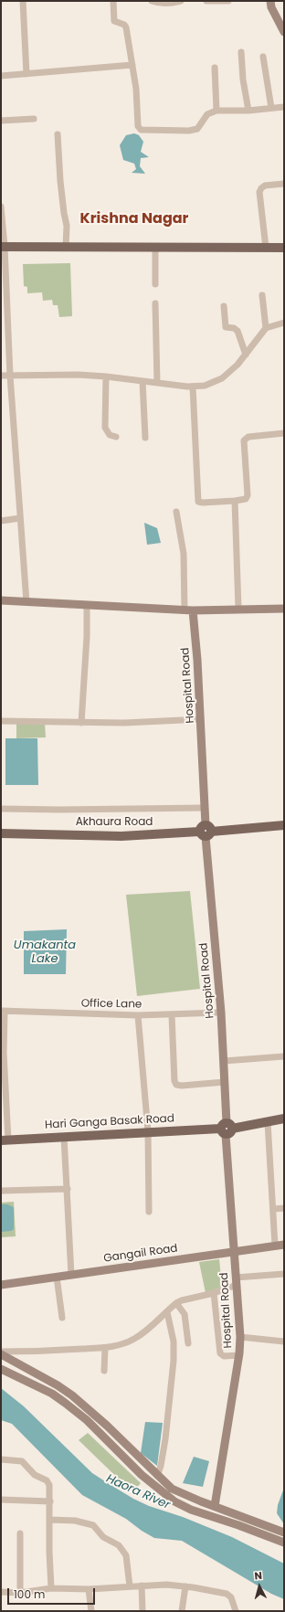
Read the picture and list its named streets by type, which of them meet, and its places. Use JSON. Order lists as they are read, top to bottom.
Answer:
{
  "streets": {
    "main road": ["Akhaura Road", "Hari Ganga Basak Road"],
    "street": ["Hospital Road", "Office Lane", "Gangail Road"]
  },
  "crossings": [
    ["Hospital Road", "Akhaura Road"],
    ["Hospital Road", "Office Lane"],
    ["Hospital Road", "Hari Ganga Basak Road"],
    ["Hospital Road", "Gangail Road"]
  ],
  "districts": ["Krishna Nagar"],
  "water": ["Umakanta Lake", "Haora River"],
  "scale_bar": "100 m",
  "north": "top"
}
